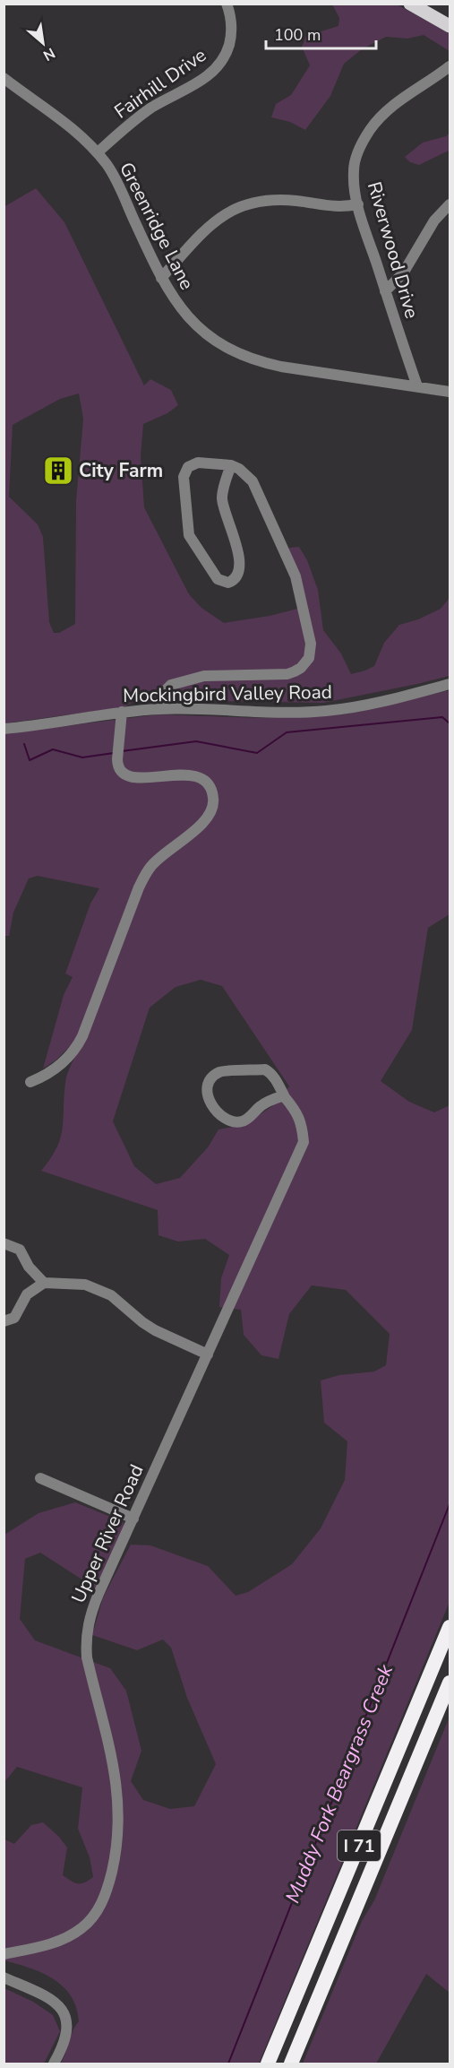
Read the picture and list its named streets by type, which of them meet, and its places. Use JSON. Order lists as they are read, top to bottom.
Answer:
{
  "streets": {
    "highway": ["I 71"],
    "street": [
      "Fairhill Drive",
      "Greenridge Lane",
      "Riverwood Drive",
      "Mockingbird Valley Road",
      "Upper River Road"
    ]
  },
  "crossings": [
    ["Fairhill Drive", "Greenridge Lane"],
    ["Greenridge Lane", "Riverwood Drive"]
  ],
  "water": ["Muddy Fork Beargrass Creek"],
  "places": {
    "building": ["City Farm"]
  },
  "scale_bar": "100 m",
  "north": "bottom right"
}
